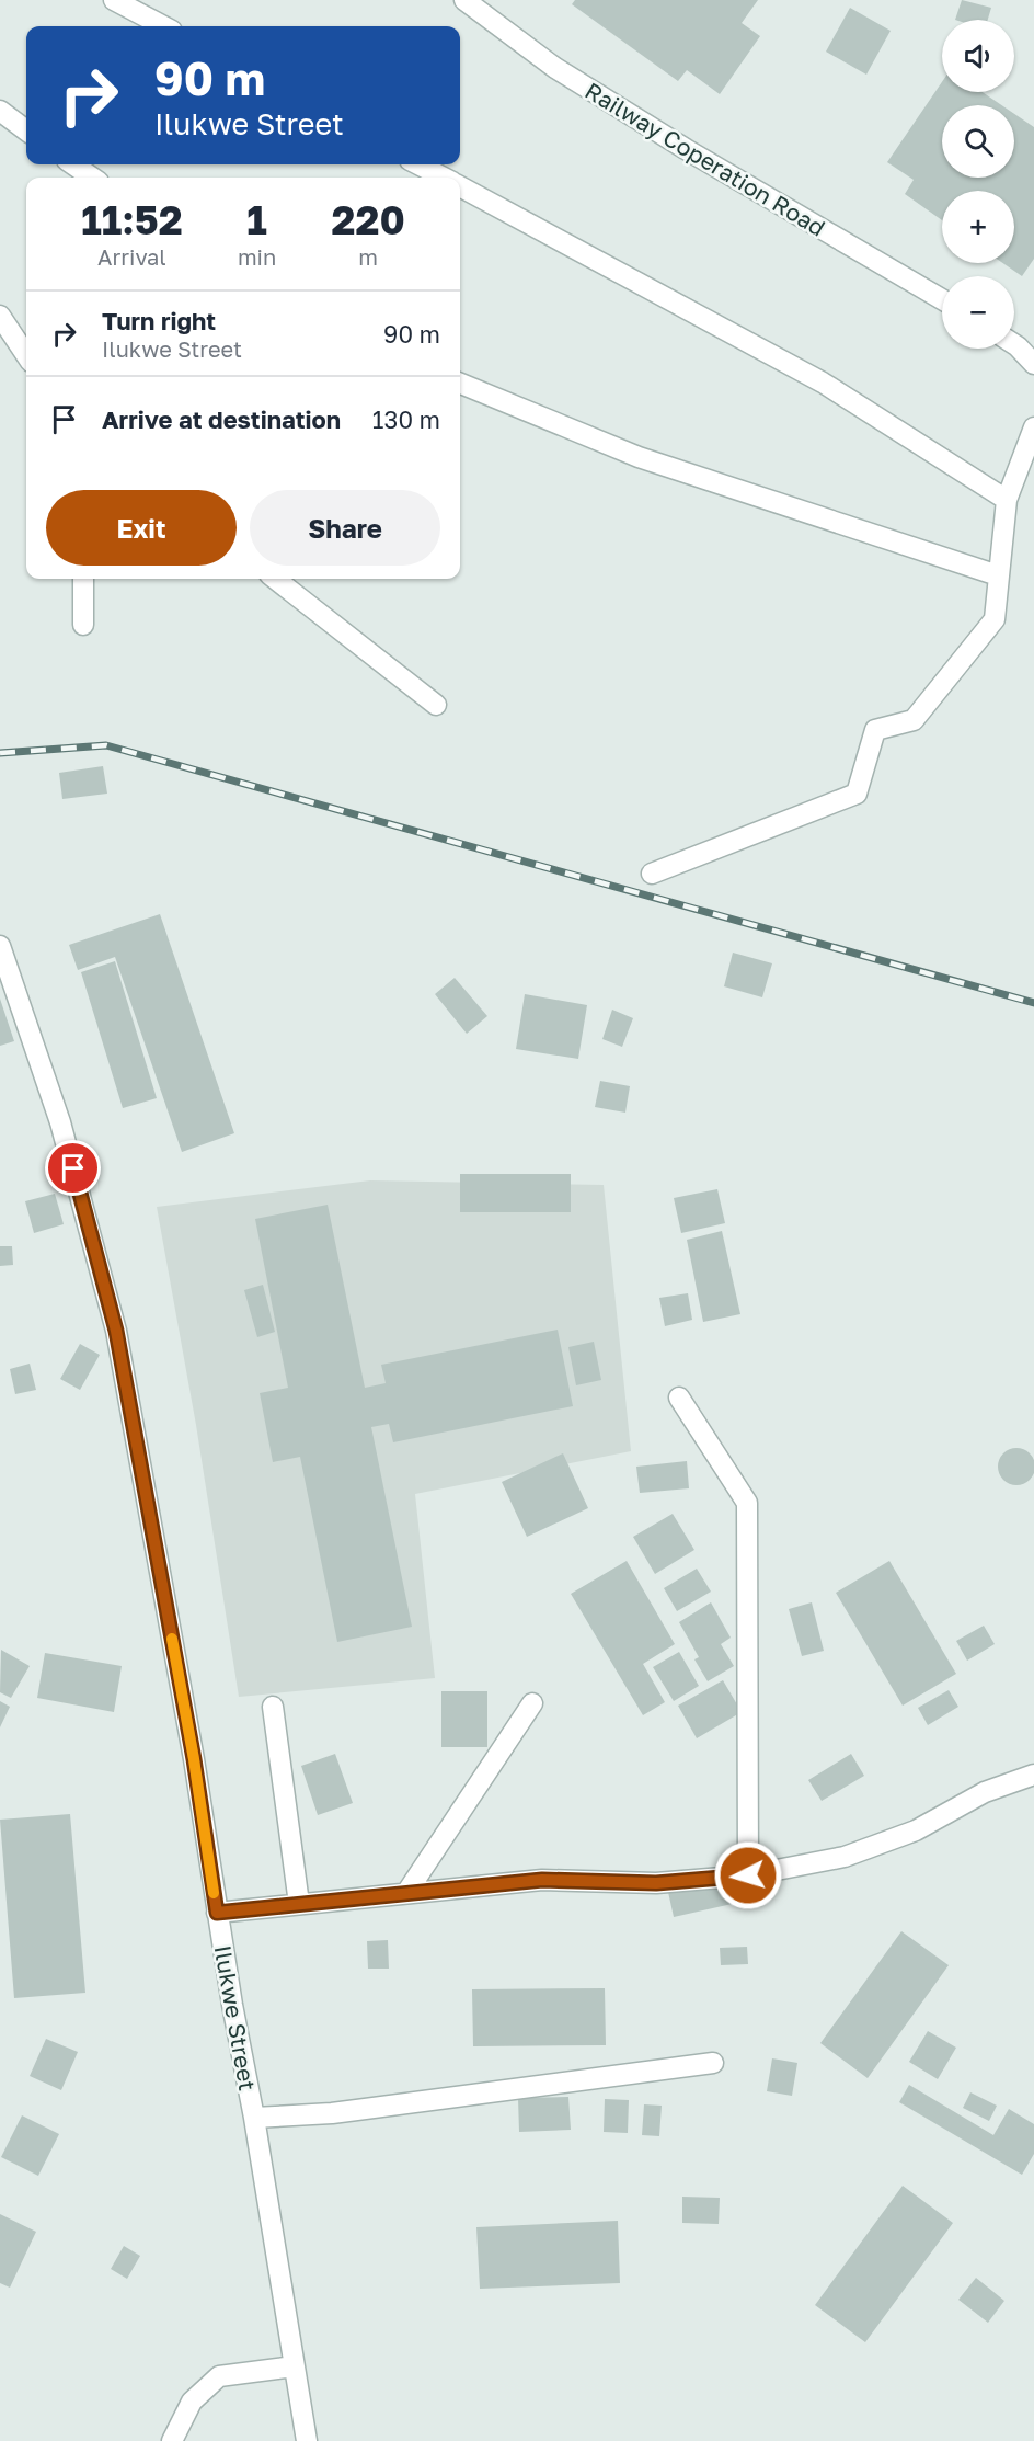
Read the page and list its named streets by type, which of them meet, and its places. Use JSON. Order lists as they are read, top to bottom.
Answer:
{
  "streets": {
    "street": ["Railway Coperation Road", "Ilukwe Street"]
  },
  "page": {
    "map_buttons": ["+", "−"],
    "turn": ["90 m", "Ilukwe Street"],
    "eta": [
      "11:52",
      "Arrival",
      "1",
      "min",
      "220",
      "m"
    ],
    "list": [
      {
        "name": "Turn right",
        "note": "Ilukwe Street",
        "value": "90 m"
      },
      {
        "name": "Arrive at destination",
        "value": "130 m"
      }
    ],
    "buttons": ["Exit", "Share"]
  }
}
